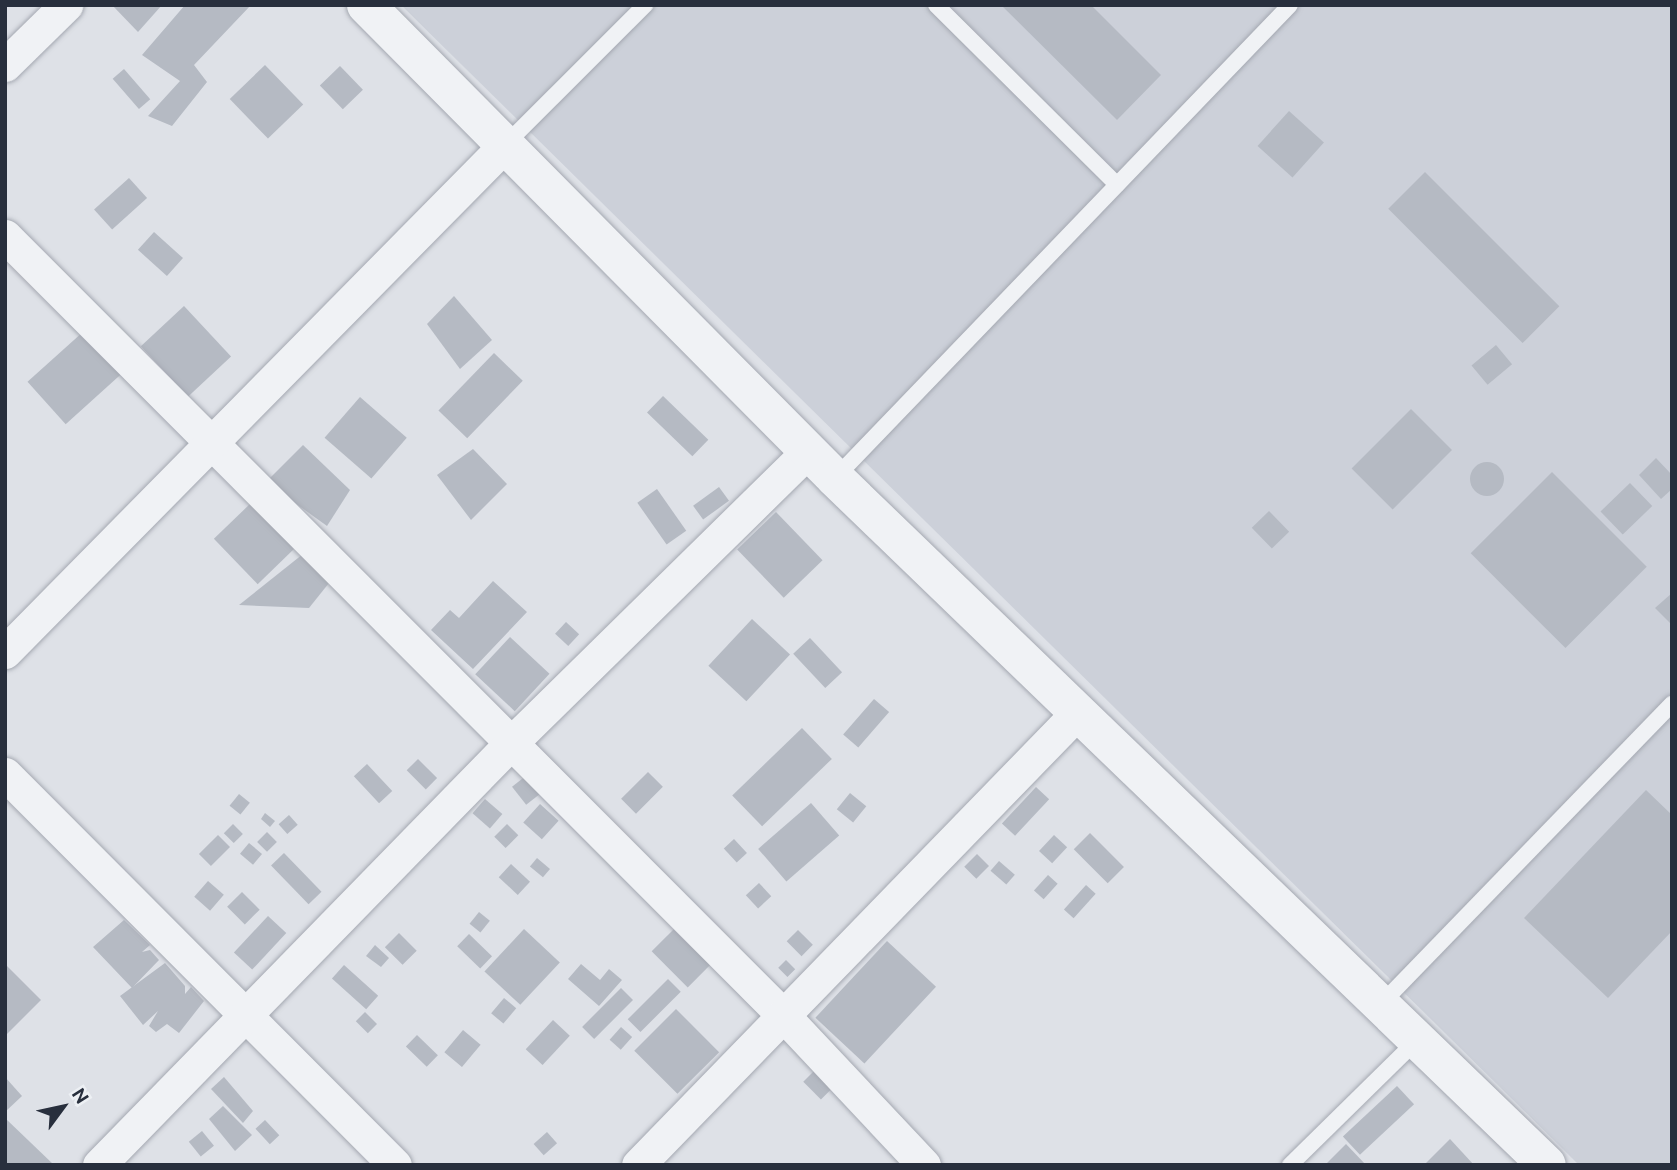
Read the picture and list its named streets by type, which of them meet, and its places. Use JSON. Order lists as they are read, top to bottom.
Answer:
{
  "north": "top right"
}
